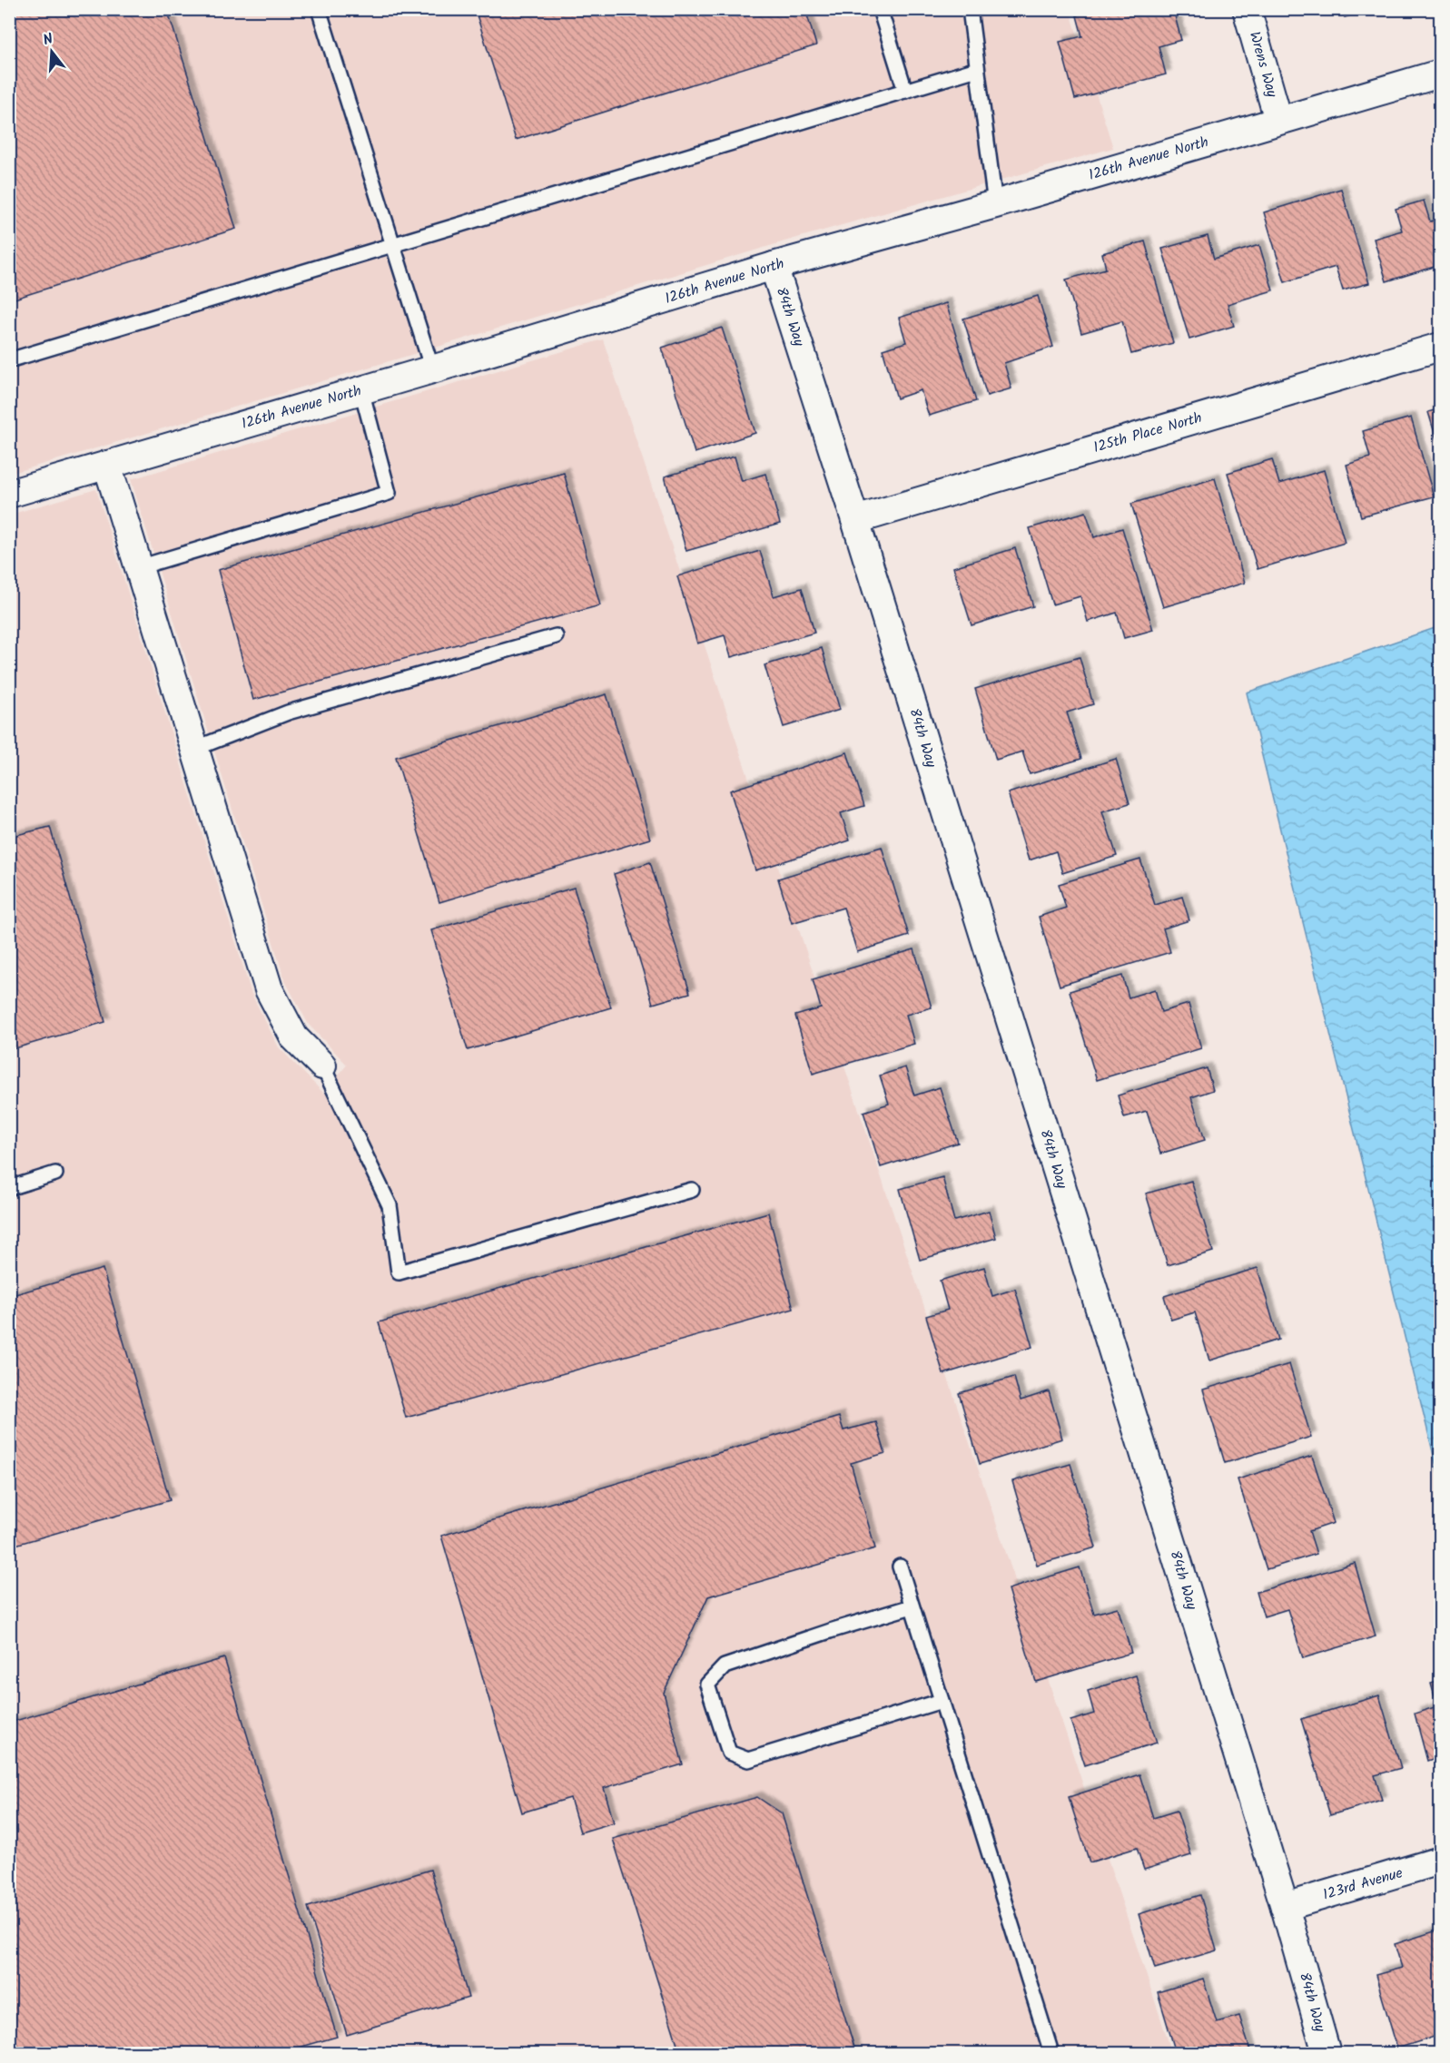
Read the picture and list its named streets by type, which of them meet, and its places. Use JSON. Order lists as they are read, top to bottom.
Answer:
{
  "streets": {
    "street": [
      "Wrens Way",
      "126th Avenue North",
      "84th Way",
      "125th Place North",
      "123rd Avenue"
    ]
  },
  "crossings": [
    ["Wrens Way", "126th Avenue North"],
    ["126th Avenue North", "84th Way"],
    ["84th Way", "125th Place North"],
    ["84th Way", "123rd Avenue"]
  ],
  "north": "top"
}
